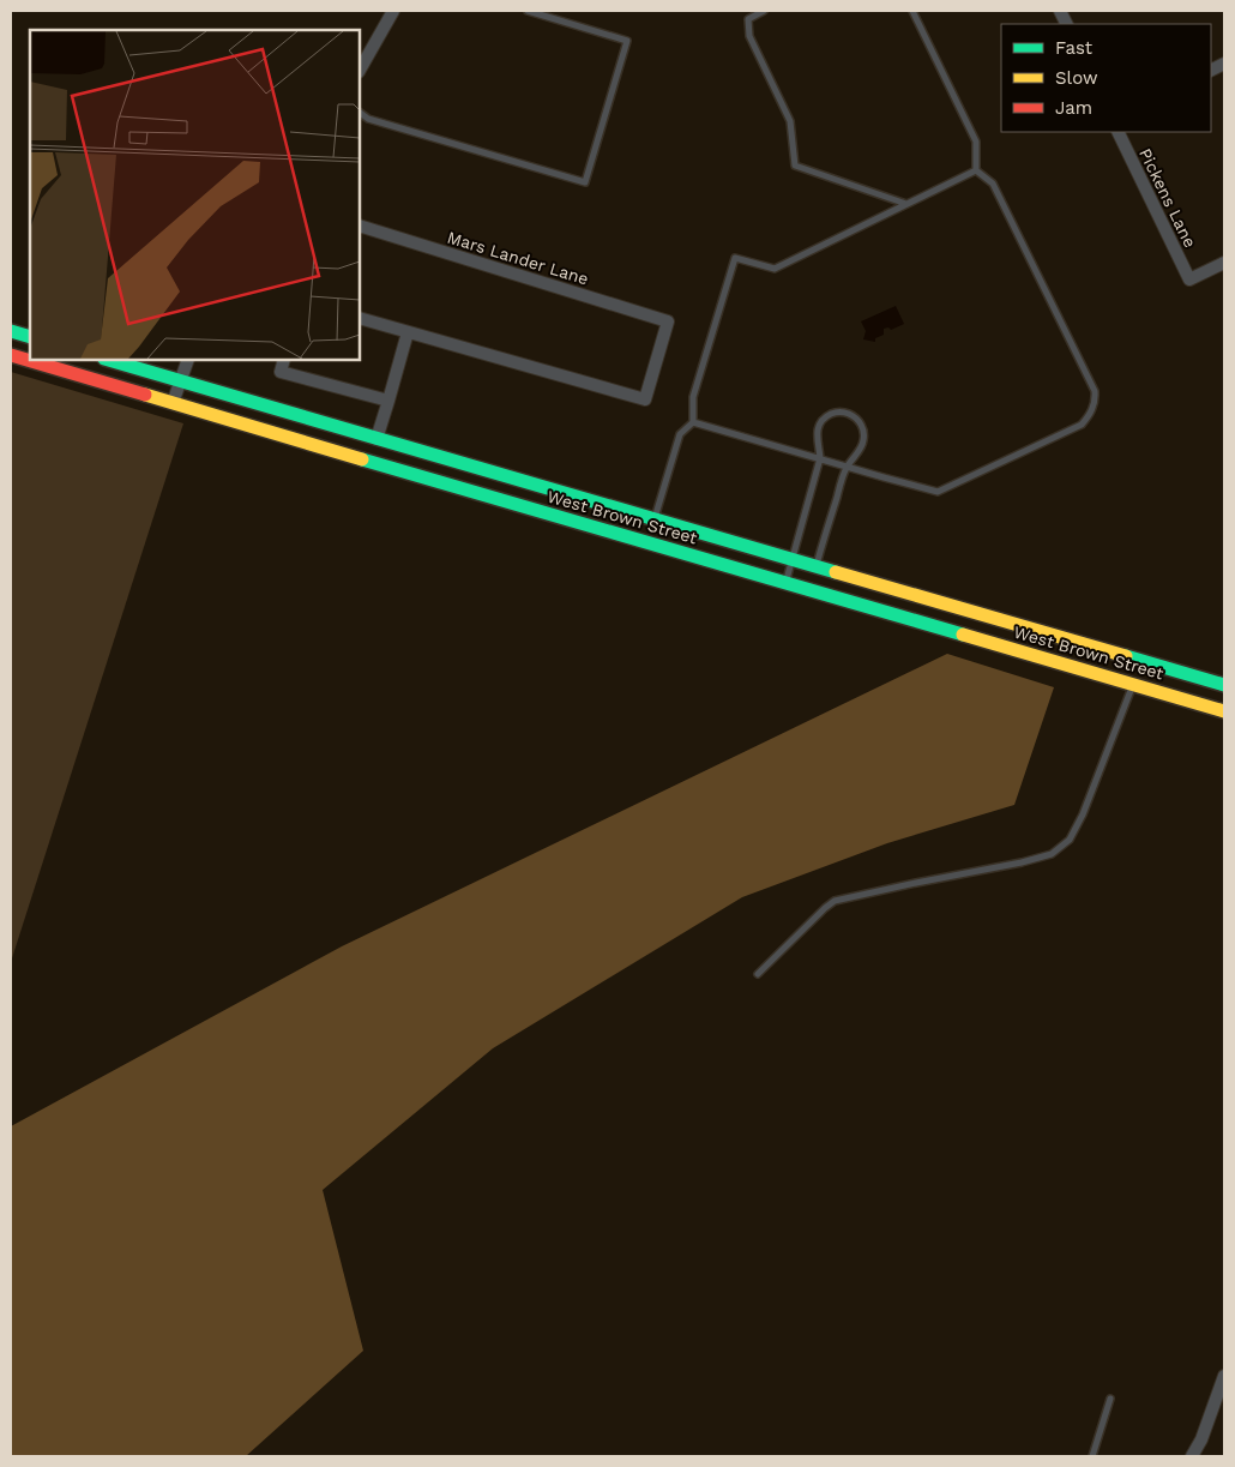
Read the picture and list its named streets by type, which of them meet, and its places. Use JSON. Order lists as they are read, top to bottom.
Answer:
{
  "streets": {
    "main road": ["West Brown Street"],
    "street": ["Pickens Lane", "Mars Lander Lane"]
  },
  "legend": ["Fast", "Slow", "Jam"]
}
